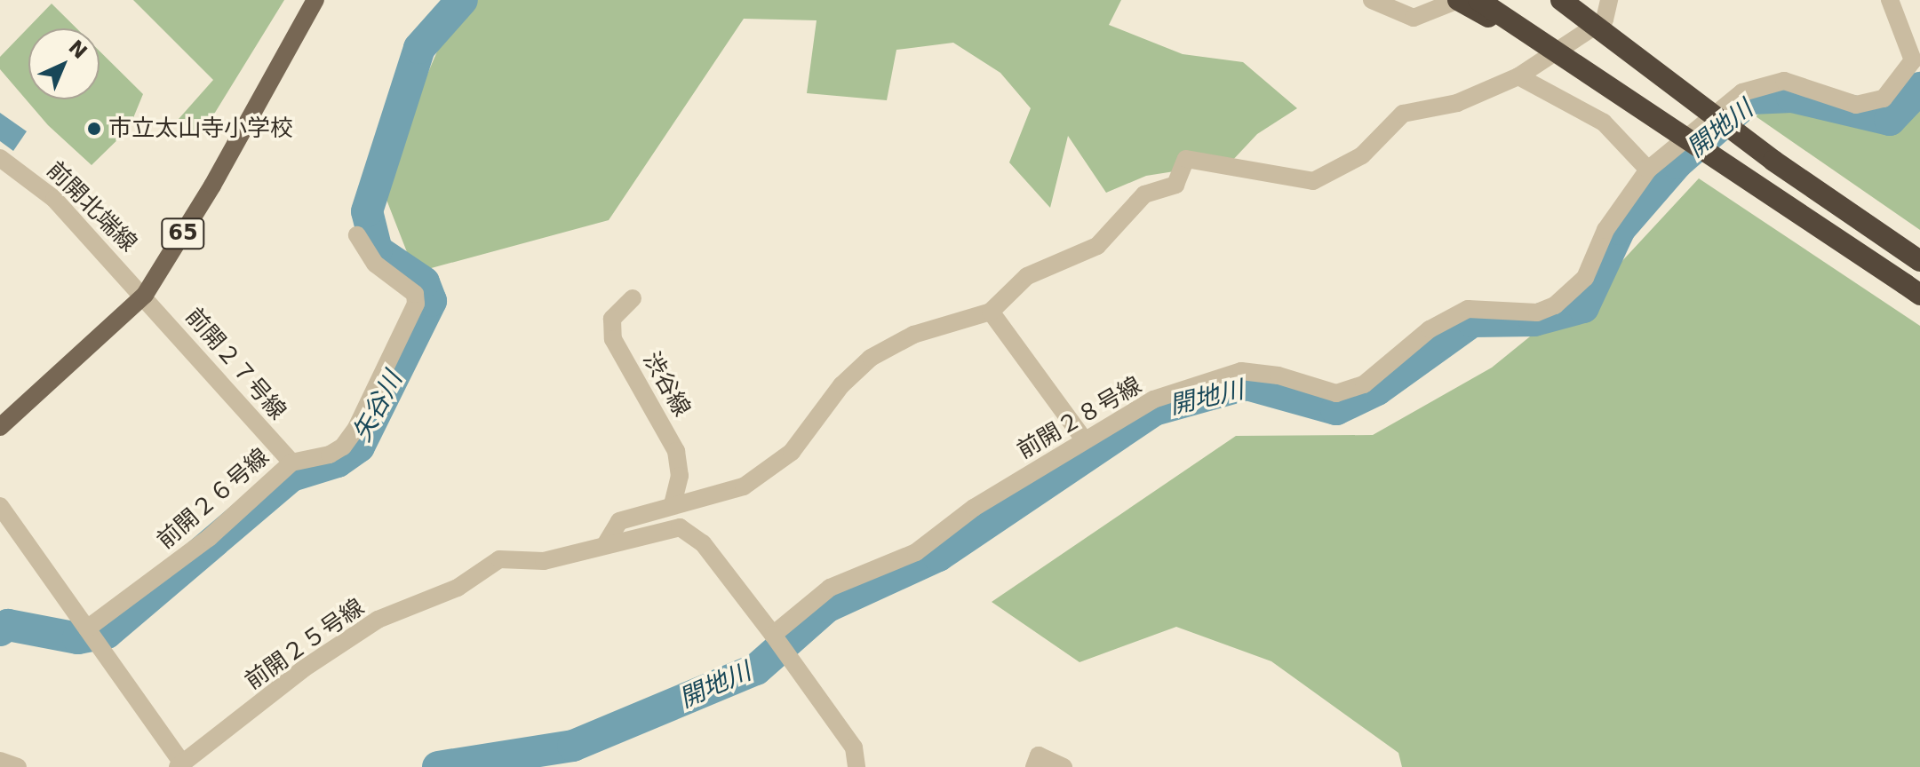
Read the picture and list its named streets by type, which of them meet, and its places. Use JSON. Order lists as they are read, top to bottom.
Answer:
{
  "streets": {
    "main road": ["65"],
    "street": [
      "前開北端線",
      "前開２７号線",
      "渋谷線",
      "前開２８号線",
      "前開２６号線",
      "前開２５号線"
    ]
  },
  "crossings": [
    ["前開北端線", "65"],
    ["前開北端線", "前開２７号線"],
    ["65", "前開２７号線"],
    ["前開２７号線", "前開２６号線"],
    ["前開２８号線", "前開２５号線"],
    ["前開２６号線", "前開２５号線"]
  ],
  "water": ["開地川", "矢谷川"],
  "places": ["市立太山寺小学校"],
  "north": "top right"
}
